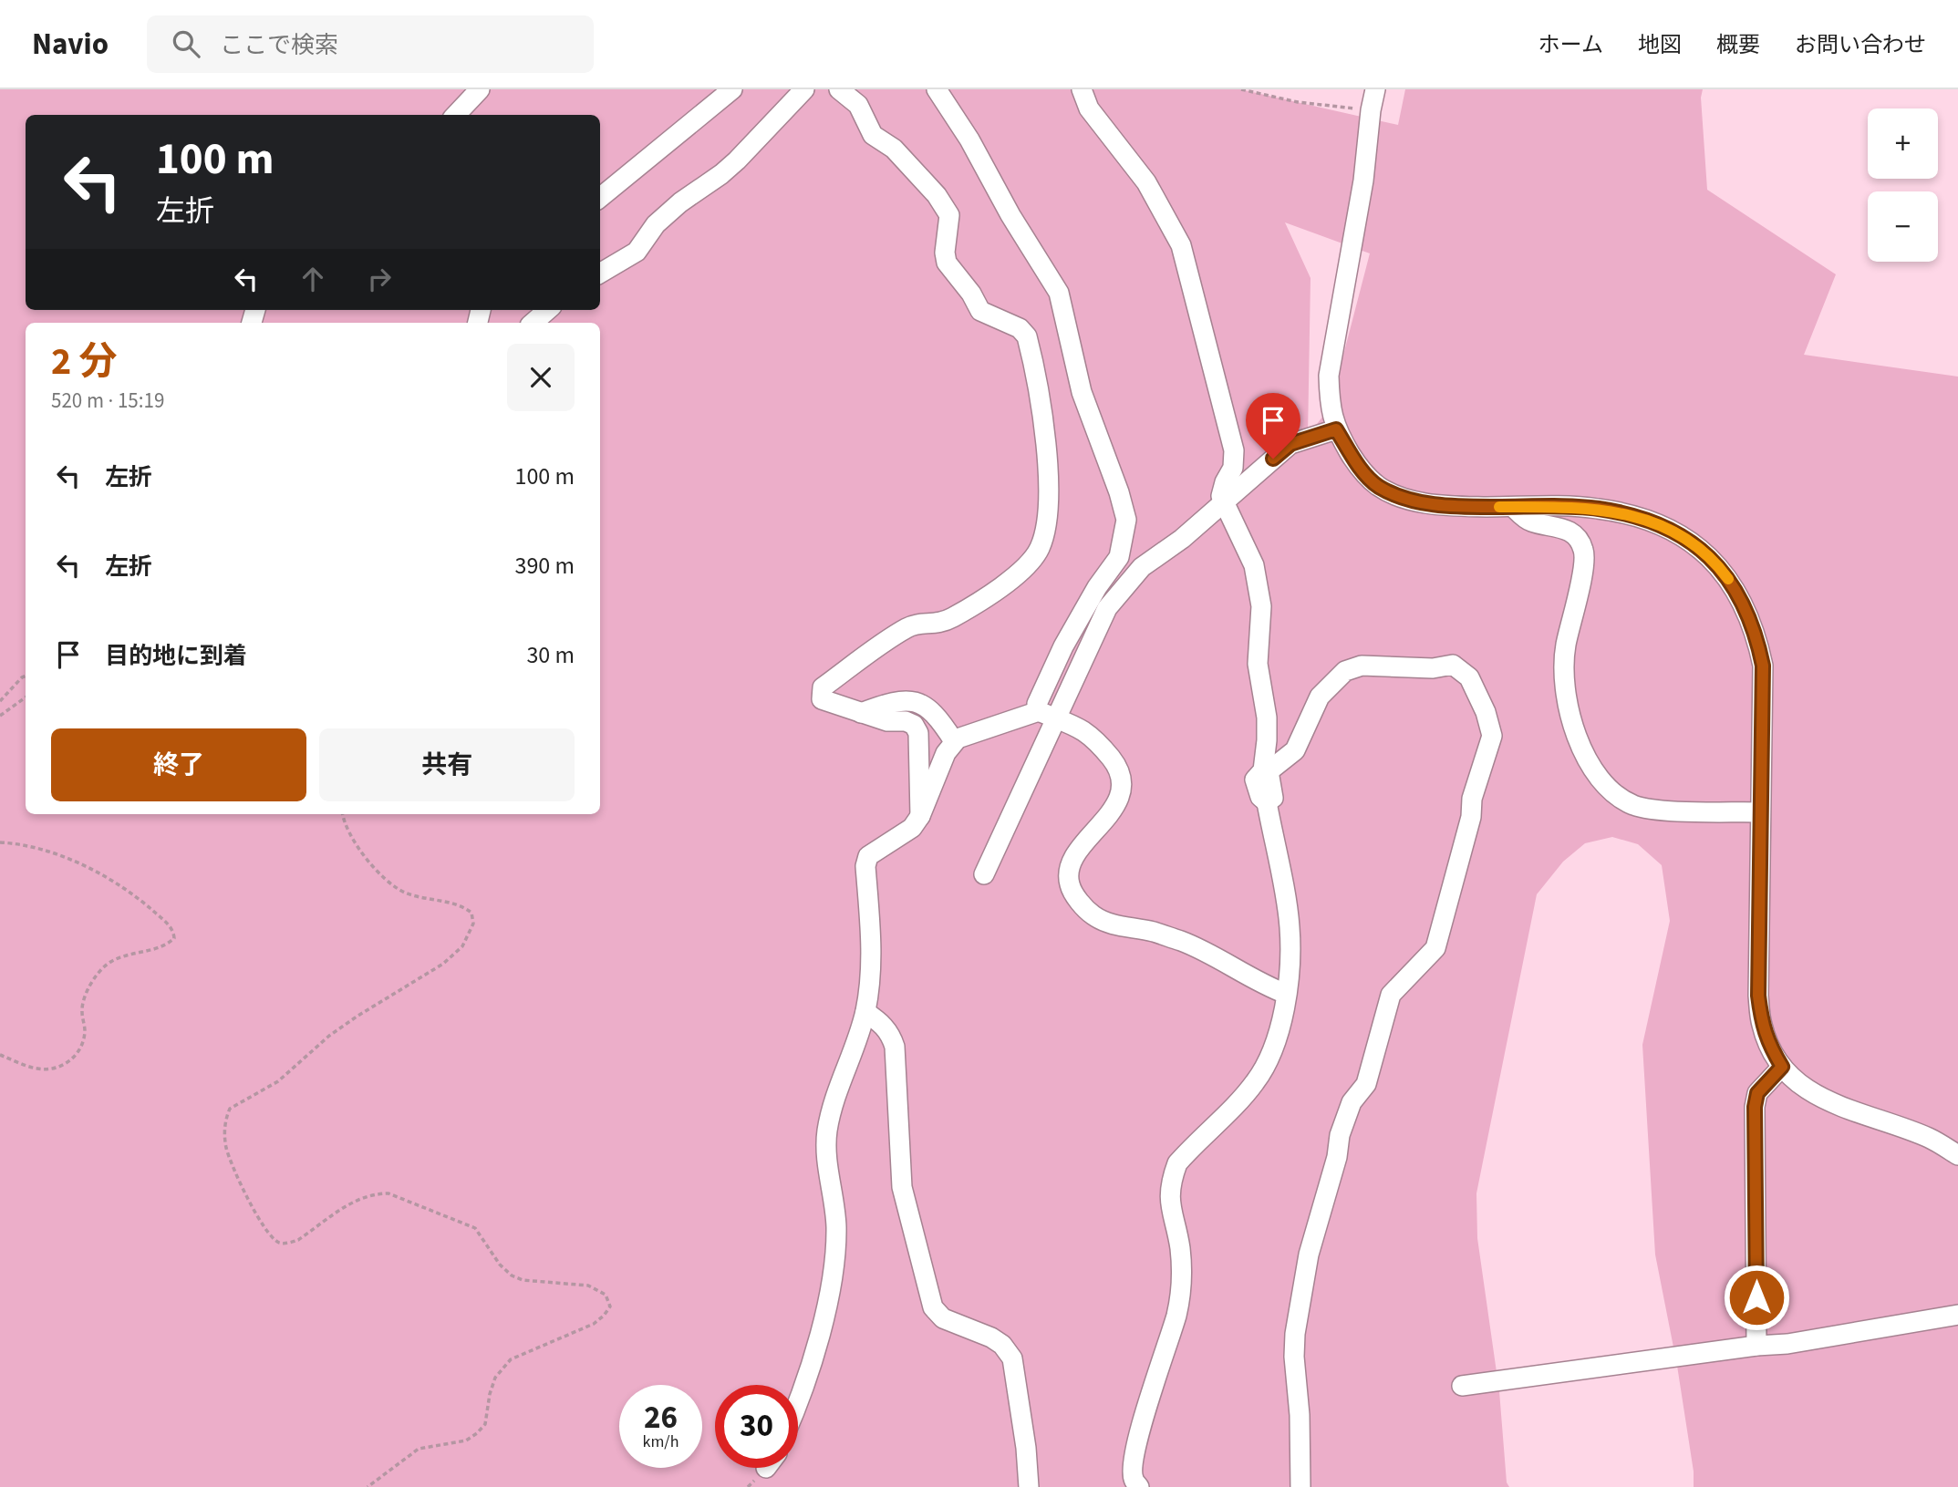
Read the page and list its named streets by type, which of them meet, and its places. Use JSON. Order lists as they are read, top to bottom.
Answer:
{
  "page": {
    "header": "Navio",
    "search": "ここで検索",
    "nav": [
      "ホーム",
      "地図",
      "概要",
      "お問い合わせ"
    ],
    "map_buttons": ["+", "−"],
    "turn": ["100 m", "左折"],
    "heading": ["2 分", "520 m · 15:19"],
    "list": [
      {
        "name": "左折",
        "value": "100 m"
      },
      {
        "name": "左折",
        "value": "390 m"
      },
      {
        "name": "目的地に到着",
        "value": "30 m"
      }
    ],
    "buttons": ["終了", "共有"],
    "speed": "26 km/h",
    "limit": "30"
  }
}
